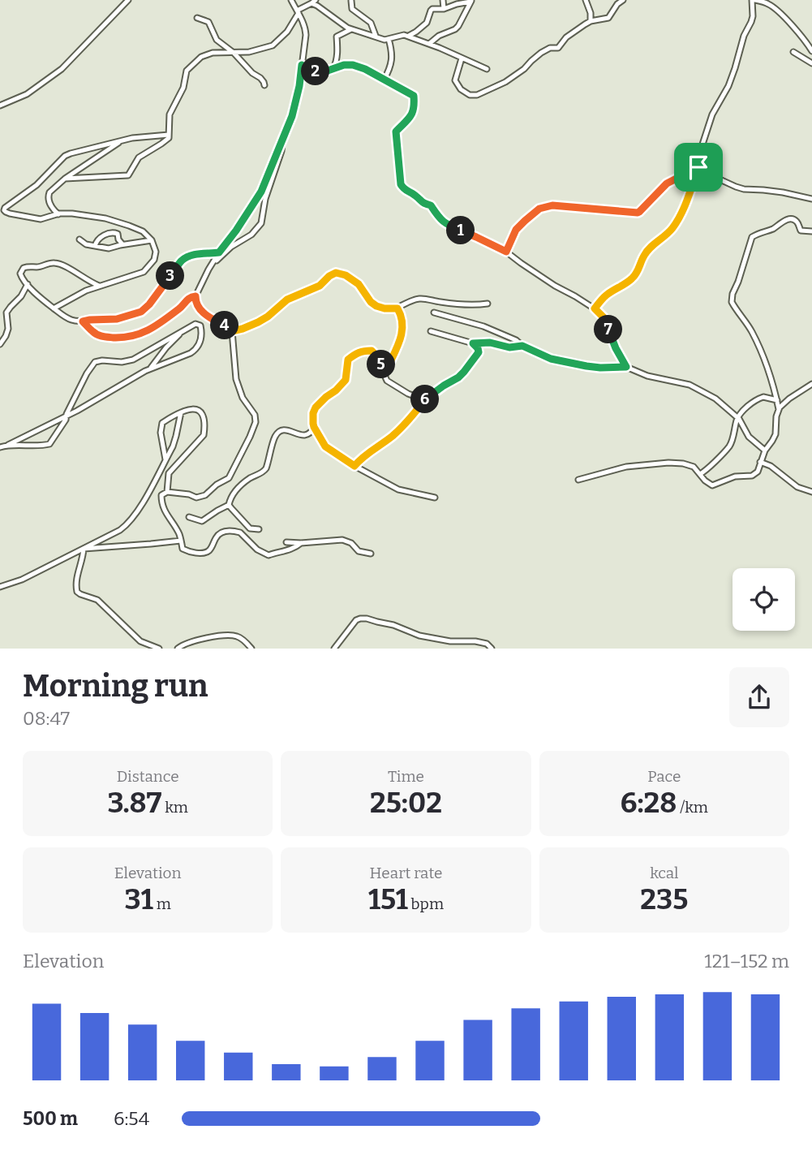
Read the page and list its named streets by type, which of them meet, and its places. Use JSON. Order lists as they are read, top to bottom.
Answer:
{
  "page": {
    "pins": [
      "2",
      "1",
      "3",
      "4",
      "7",
      "5",
      "6"
    ],
    "heading": ["Morning run", "08:47"],
    "stats": [
      ["Distance", "3.87 km"],
      ["Time", "25:02"],
      ["Pace", "6:28 /km"],
      ["Elevation", "31 m"],
      ["Heart rate", "151 bpm"],
      ["kcal", "235"]
    ],
    "chart": ["Elevation", "121–152 m"],
    "list": [
      {
        "name": "500 m",
        "note": "6:54"
      }
    ]
  }
}
